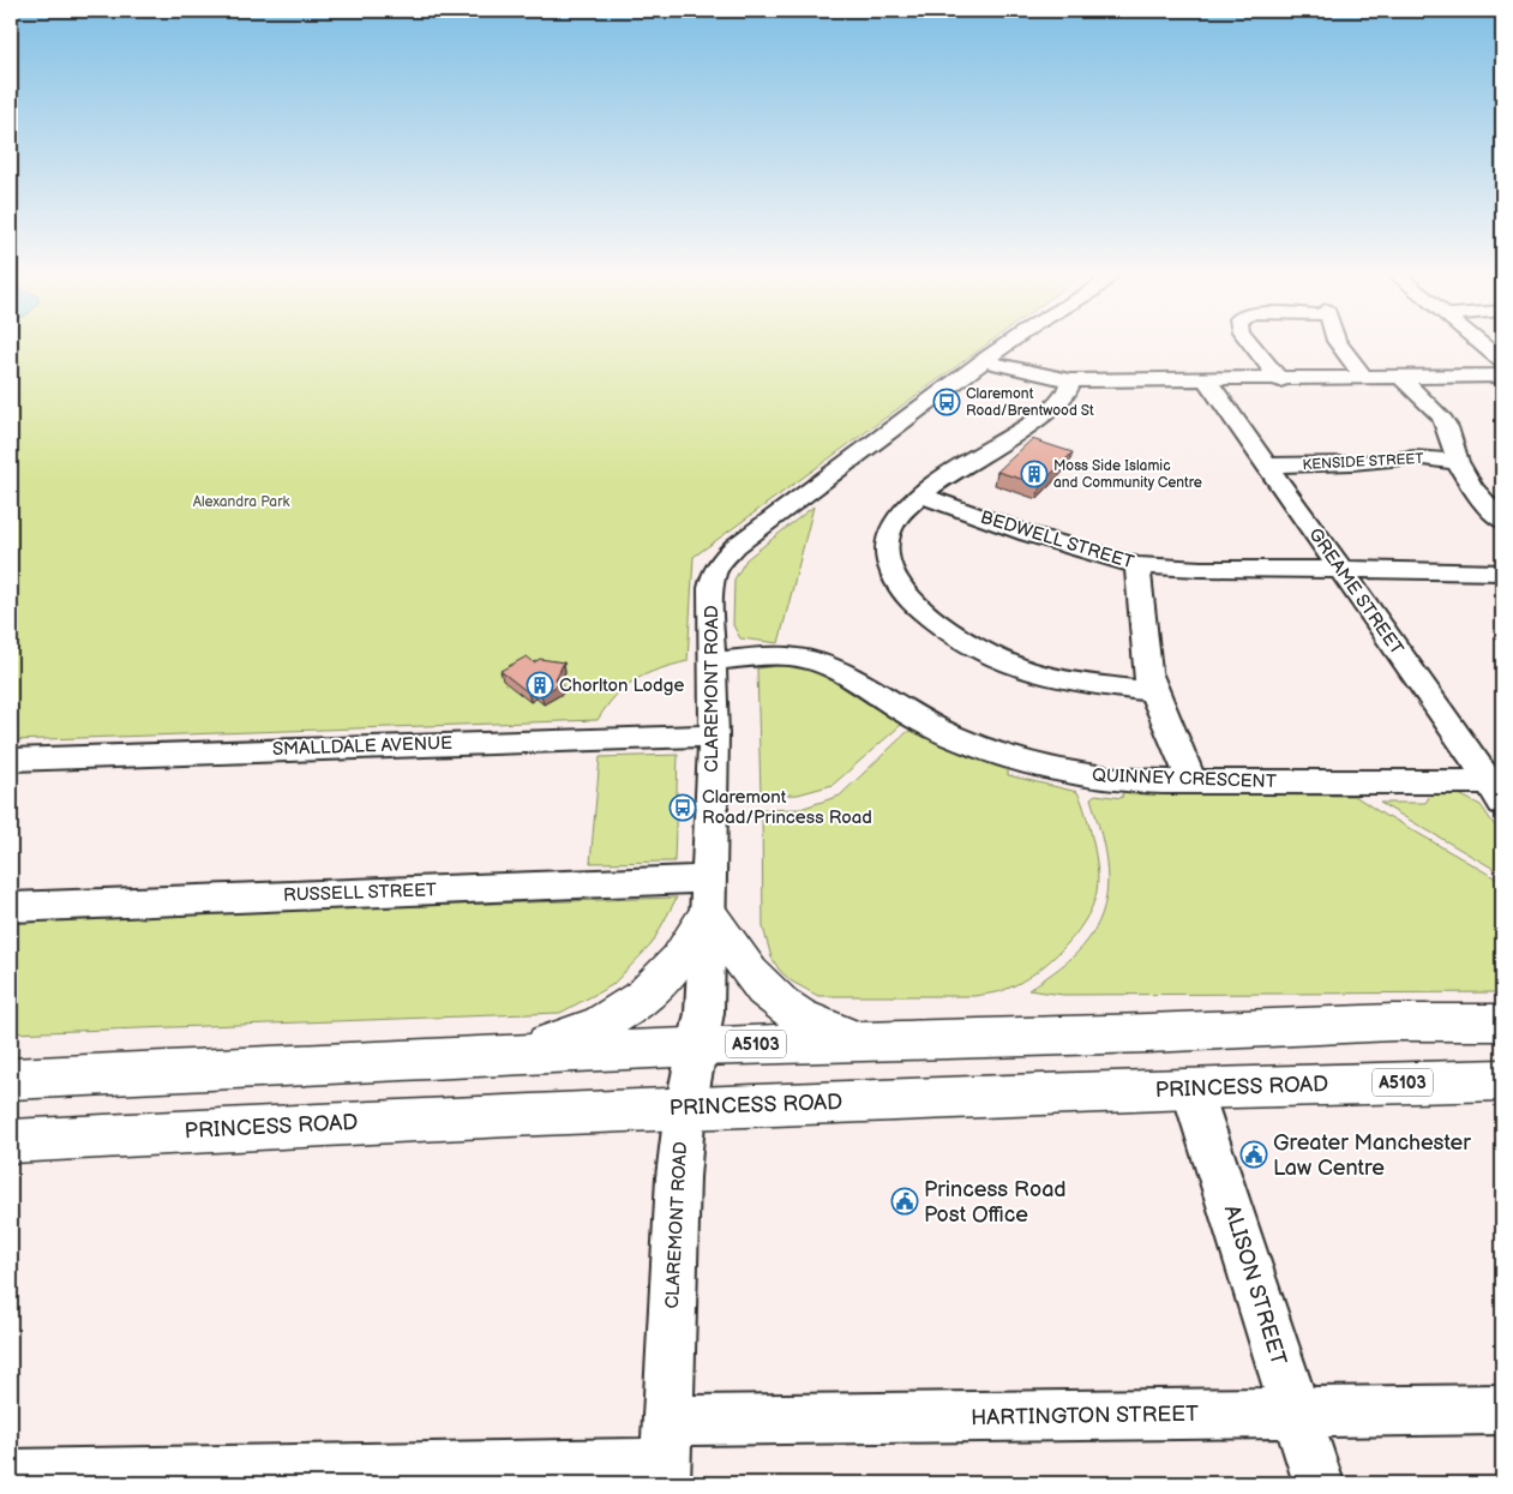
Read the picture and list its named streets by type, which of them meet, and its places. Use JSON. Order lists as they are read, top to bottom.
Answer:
{
  "streets": {
    "highway": ["A5103", "PRINCESS ROAD"],
    "street": [
      "KENSIDE STREET",
      "BEDWELL STREET",
      "GREAME STREET",
      "CLAREMONT ROAD",
      "SMALLDALE AVENUE",
      "QUINNEY CRESCENT",
      "RUSSELL STREET",
      "ALISON STREET",
      "HARTINGTON STREET"
    ]
  },
  "crossings": [
    ["KENSIDE STREET", "GREAME STREET"],
    ["BEDWELL STREET", "GREAME STREET"],
    ["GREAME STREET", "QUINNEY CRESCENT"],
    ["CLAREMONT ROAD", "SMALLDALE AVENUE"],
    ["CLAREMONT ROAD", "QUINNEY CRESCENT"],
    ["CLAREMONT ROAD", "RUSSELL STREET"],
    ["CLAREMONT ROAD", "A5103"],
    ["CLAREMONT ROAD", "PRINCESS ROAD"],
    ["CLAREMONT ROAD", "HARTINGTON STREET"],
    ["PRINCESS ROAD", "ALISON STREET"],
    ["ALISON STREET", "HARTINGTON STREET"]
  ],
  "parks": ["Alexandra Park"],
  "places": {
    "bus stop": ["Claremont Road/Brentwood St", "Claremont Road/Princess Road"],
    "building": ["Moss Side Islamic and Community Centre", "Chorlton Lodge"],
    "public building": ["Greater Manchester Law Centre", "Princess Road Post Office"]
  }
}
